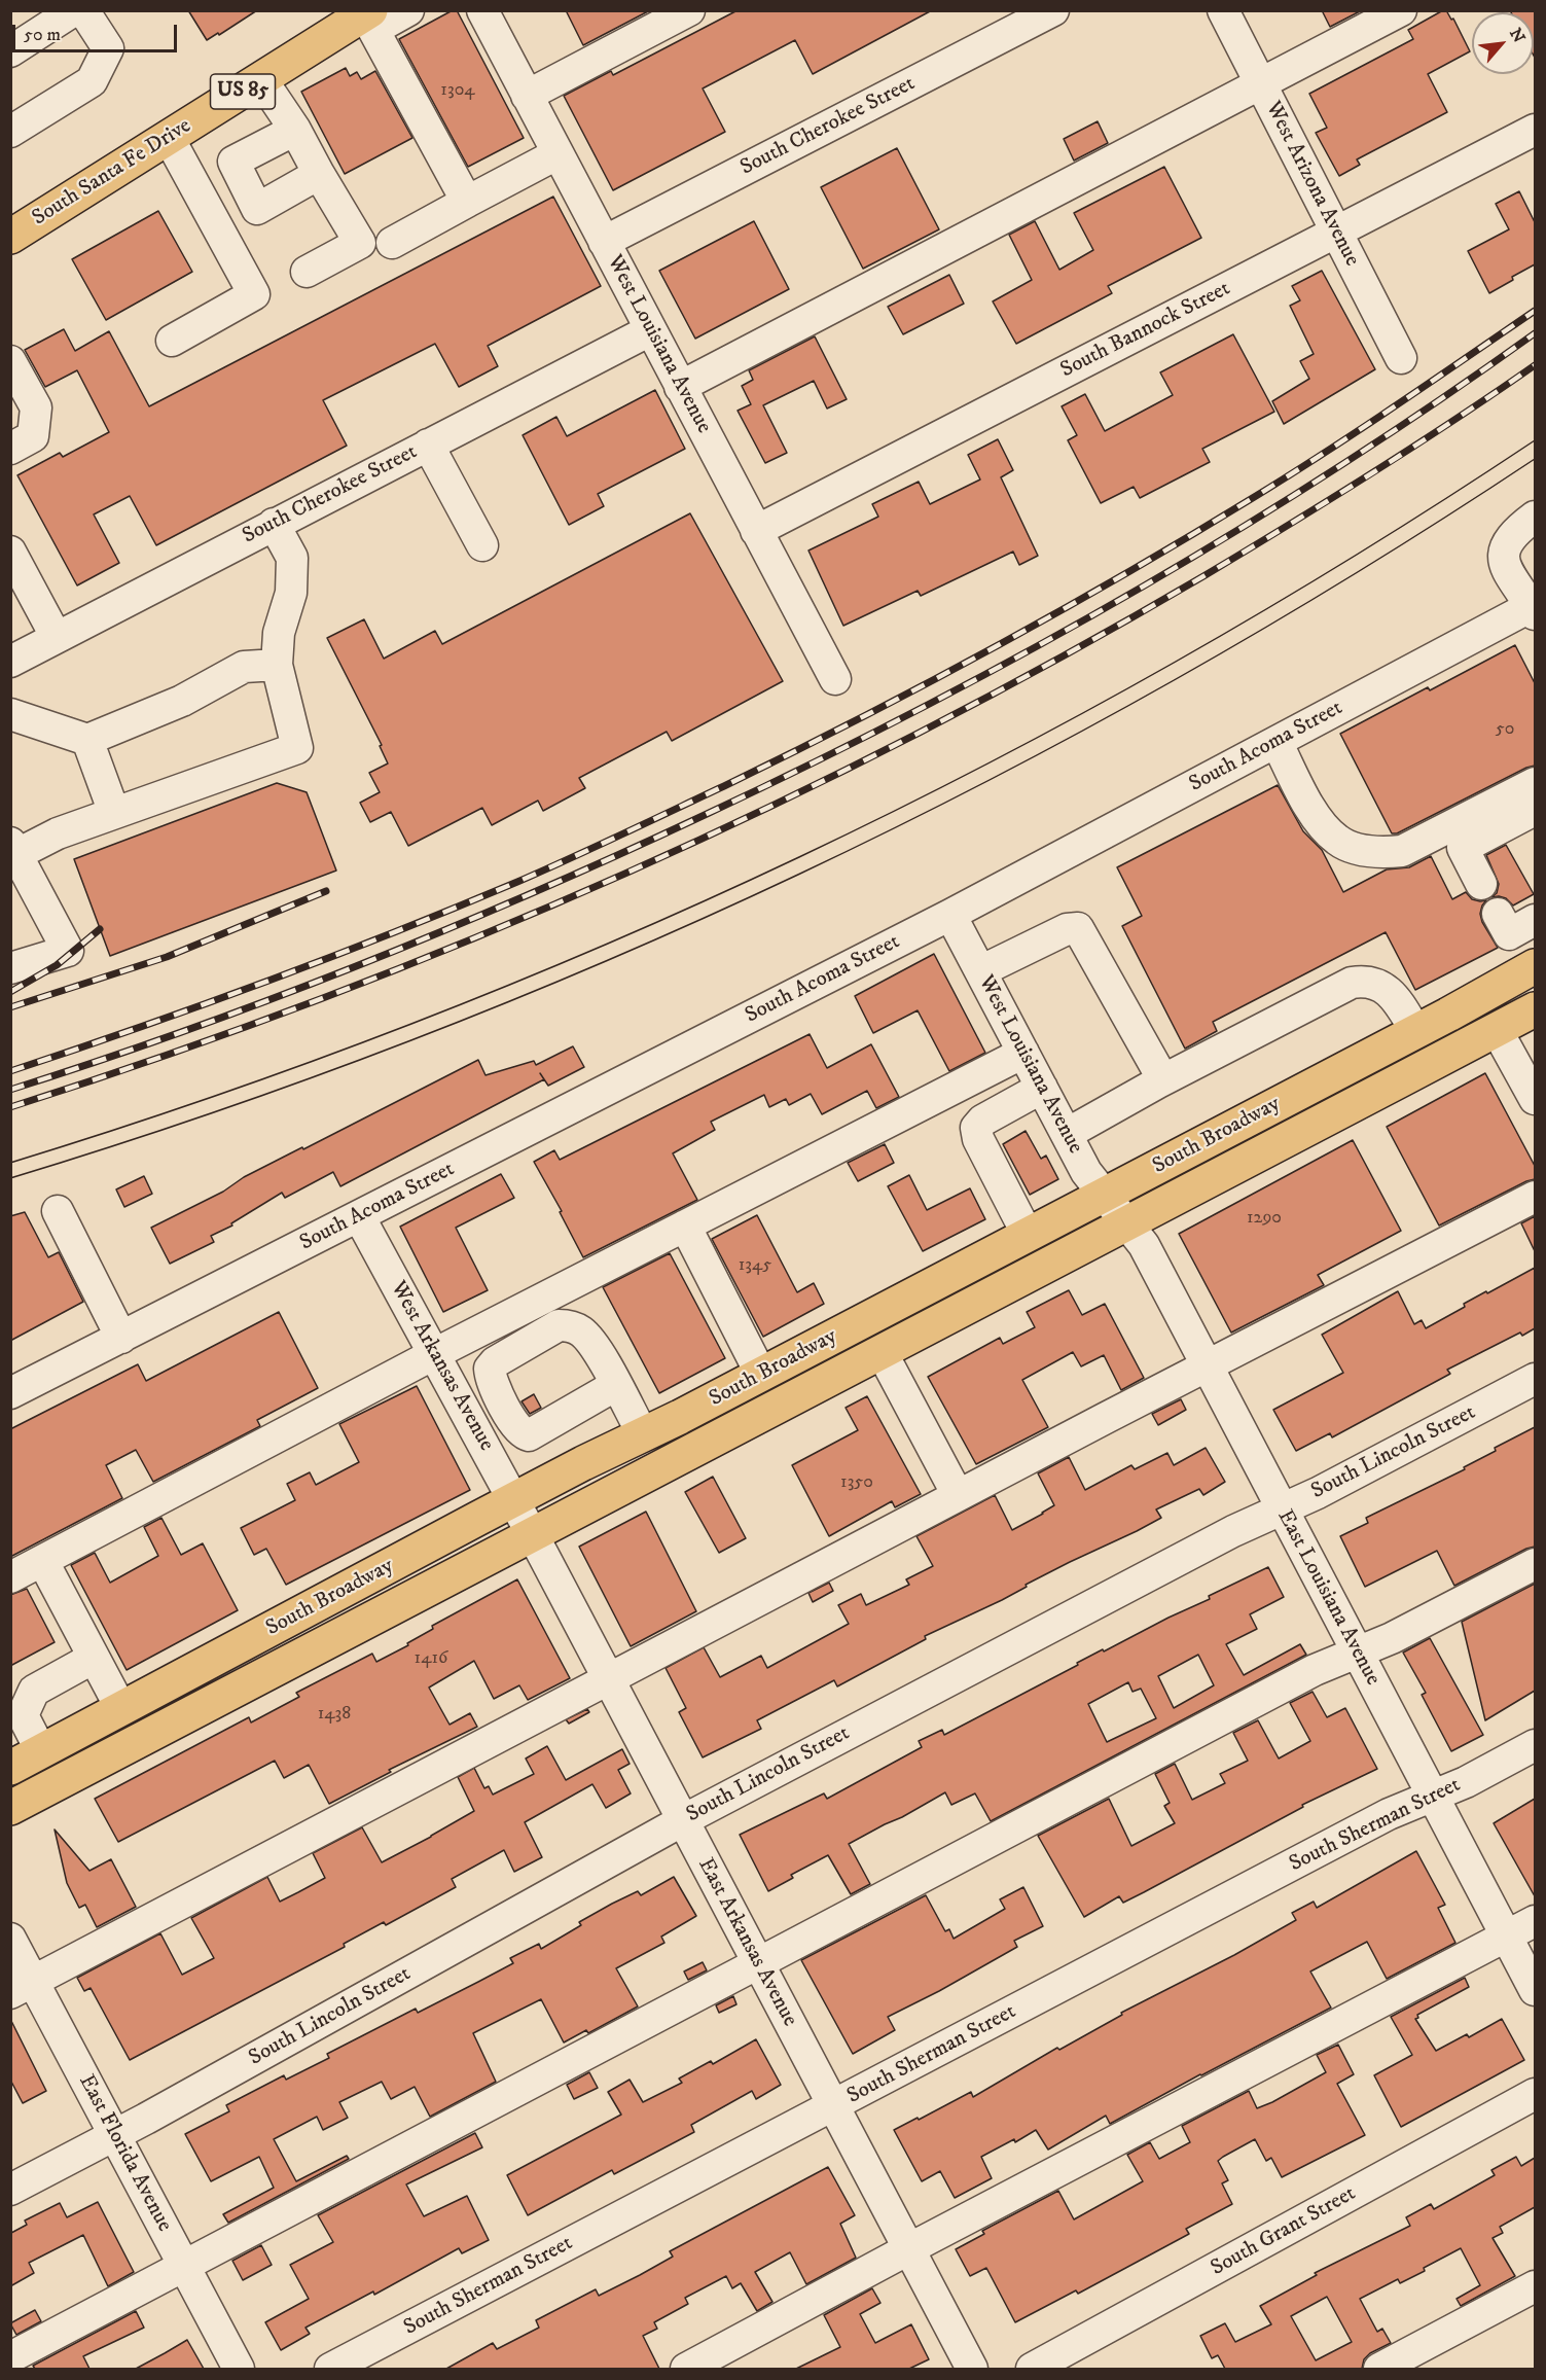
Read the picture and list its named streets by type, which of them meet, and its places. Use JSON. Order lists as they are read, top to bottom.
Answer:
{
  "streets": {
    "main road": ["US 85", "South Santa Fe Drive", "South Broadway"],
    "street": [
      "South Cherokee Street",
      "West Arizona Avenue",
      "South Bannock Street",
      "West Louisiana Avenue",
      "South Acoma Street",
      "West Arkansas Avenue",
      "South Lincoln Street",
      "East Louisiana Avenue",
      "South Sherman Street",
      "East Arkansas Avenue",
      "East Florida Avenue",
      "South Grant Street"
    ]
  },
  "crossings": [
    ["South Cherokee Street", "West Louisiana Avenue"],
    ["West Arizona Avenue", "South Bannock Street"],
    ["South Bannock Street", "West Louisiana Avenue"],
    ["West Louisiana Avenue", "South Acoma Street"],
    ["West Louisiana Avenue", "South Broadway"],
    ["West Louisiana Avenue", "East Louisiana Avenue"],
    ["South Acoma Street", "West Arkansas Avenue"],
    ["South Broadway", "West Arkansas Avenue"],
    ["South Broadway", "East Louisiana Avenue"],
    ["South Broadway", "East Arkansas Avenue"],
    ["West Arkansas Avenue", "East Arkansas Avenue"],
    ["South Lincoln Street", "East Louisiana Avenue"],
    ["South Lincoln Street", "East Arkansas Avenue"],
    ["South Lincoln Street", "East Florida Avenue"],
    ["East Louisiana Avenue", "South Sherman Street"],
    ["South Sherman Street", "East Arkansas Avenue"]
  ],
  "house_numbers": [
    "1304",
    "50",
    "1290",
    "1345",
    "1350",
    "1416",
    "1438"
  ],
  "scale_bar": "50 m",
  "north": "top right"
}
